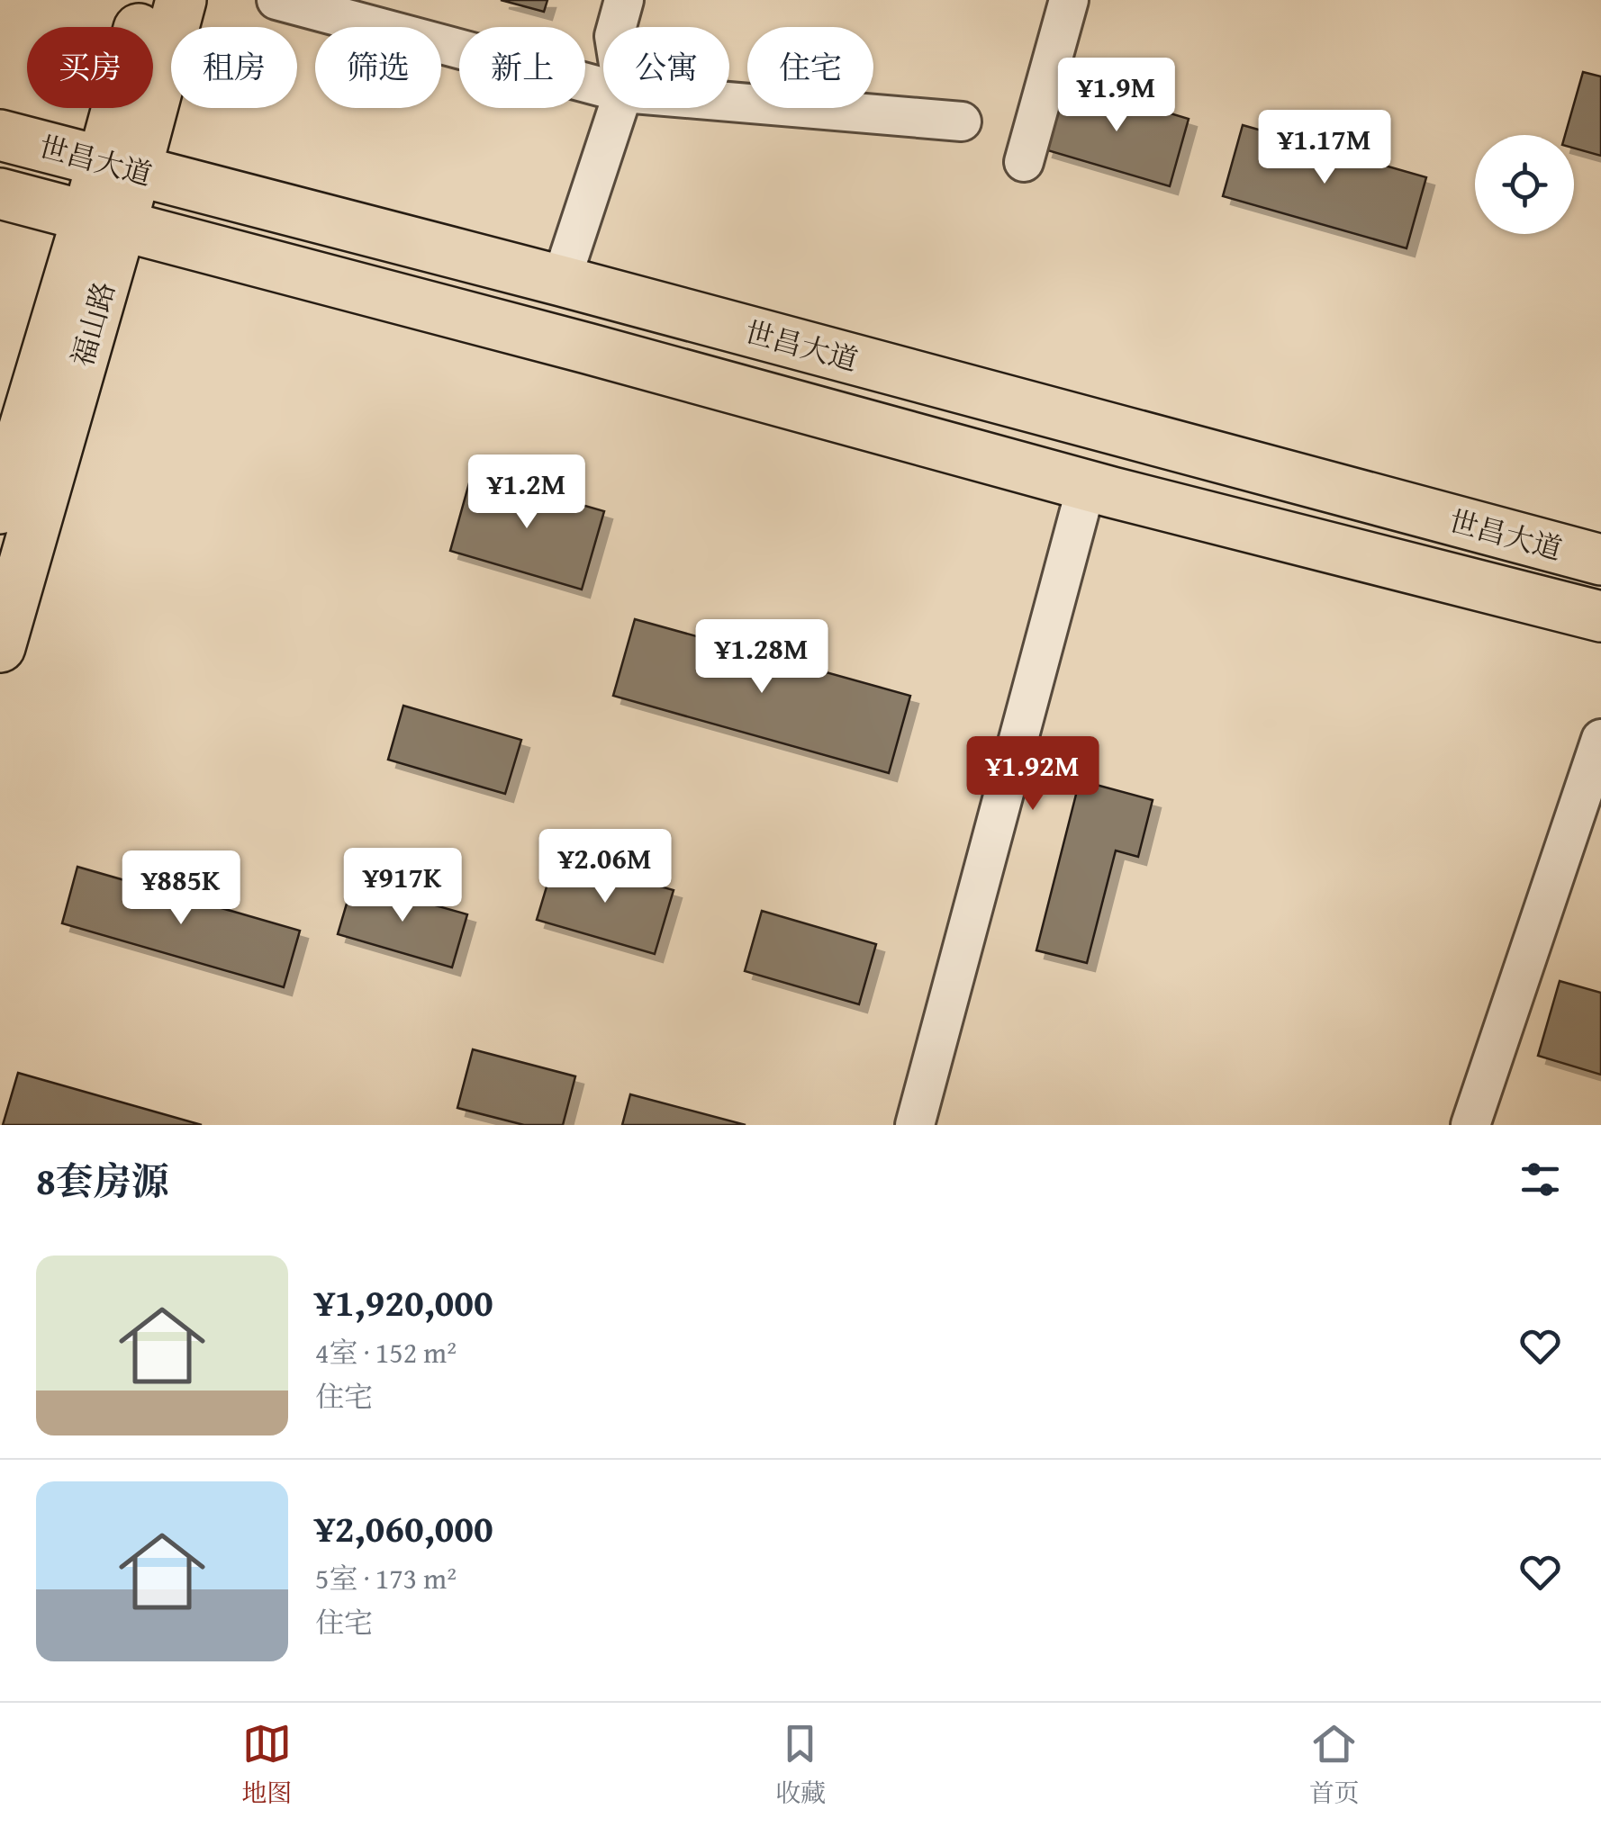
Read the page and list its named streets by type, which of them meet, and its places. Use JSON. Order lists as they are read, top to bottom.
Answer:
{
  "streets": {
    "main road": ["世昌大道", "福山路"]
  },
  "crossings": [
    ["世昌大道", "福山路"]
  ],
  "page": {
    "chip": [
      "买房",
      "租房",
      "筛选",
      "新上",
      "公寓",
      "住宅"
    ],
    "price": [
      "¥1.9M",
      "¥1.17M",
      "¥1.2M",
      "¥1.28M",
      "¥1.92M",
      "¥2.06M",
      "¥917K",
      "¥885K"
    ],
    "heading": "8套房源",
    "list": [
      {
        "name": "¥1,920,000",
        "note": "4室 · 152 m² · 住宅"
      },
      {
        "name": "¥2,060,000",
        "note": "5室 · 173 m² · 住宅"
      }
    ],
    "tabs": ["地图", "收藏", "首页"]
  }
}
